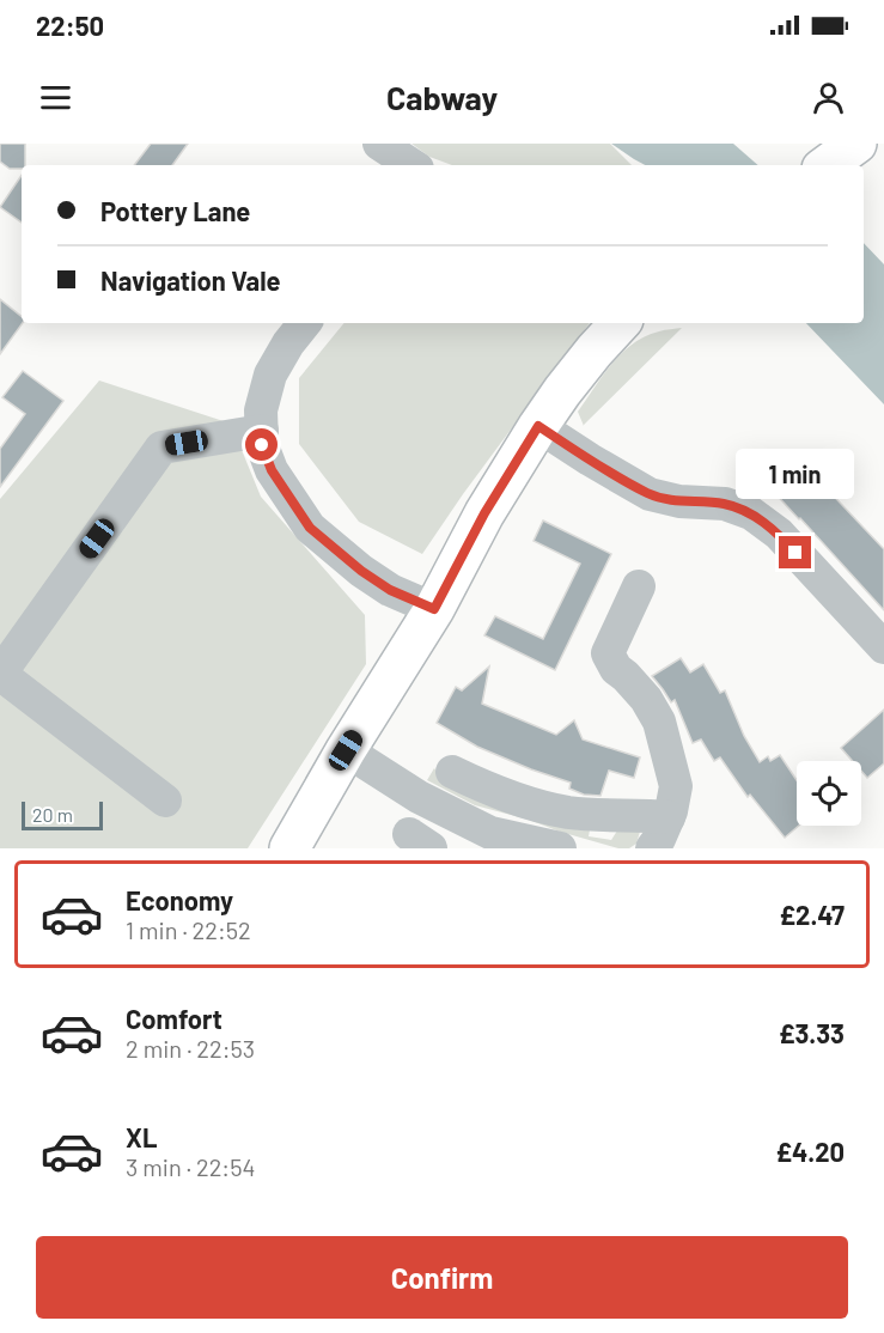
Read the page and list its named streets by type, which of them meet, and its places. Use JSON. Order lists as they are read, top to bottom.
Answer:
{
  "scale_bar": "20 m",
  "page": {
    "status": "22:50",
    "header": "Cabway",
    "banner": ["Pottery Lane", "Navigation Vale"],
    "bubble": "1 min",
    "scale": "20 m",
    "list": [
      {
        "name": "Economy",
        "note": "1 min · 22:52",
        "value": "£2.47"
      },
      {
        "name": "Comfort",
        "note": "2 min · 22:53",
        "value": "£3.33"
      },
      {
        "name": "XL",
        "note": "3 min · 22:54",
        "value": "£4.20"
      }
    ],
    "buttons": "Confirm"
  }
}
